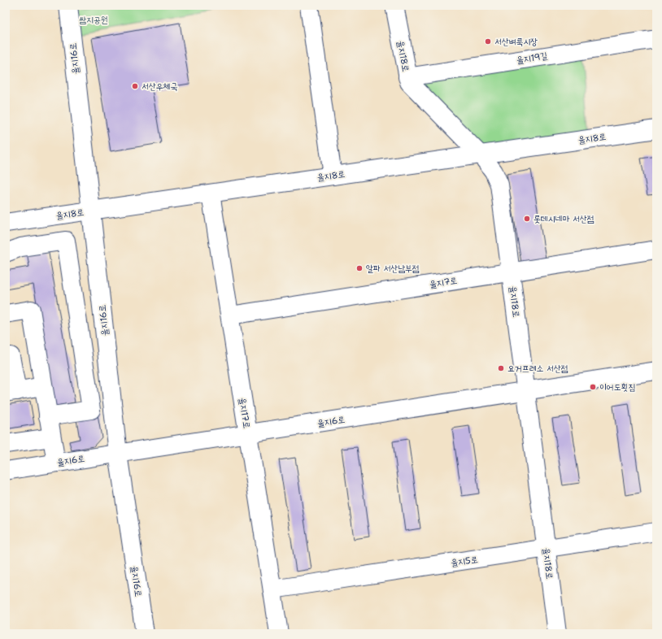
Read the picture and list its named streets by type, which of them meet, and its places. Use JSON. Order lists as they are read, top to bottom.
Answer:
{
  "streets": {
    "street": [
      "율지18로",
      "율지19길",
      "율지16로",
      "율지8로",
      "율지7로",
      "율지17로",
      "율지6로",
      "율지5로"
    ]
  },
  "crossings": [
    ["율지18로", "율지19길"],
    ["율지18로", "율지8로"],
    ["율지18로", "율지7로"],
    ["율지18로", "율지6로"],
    ["율지18로", "율지5로"],
    ["율지16로", "율지8로"],
    ["율지16로", "율지6로"],
    ["율지8로", "율지17로"],
    ["율지7로", "율지17로"],
    ["율지17로", "율지6로"],
    ["율지17로", "율지5로"]
  ],
  "parks": ["쌈지공원"],
  "places": [
    "서산벼룩시장",
    "서산우체국",
    "롯데시네마 서산점",
    "알파 서산남부점",
    "요거프레소 서산점",
    "이어도횟집"
  ]
}
